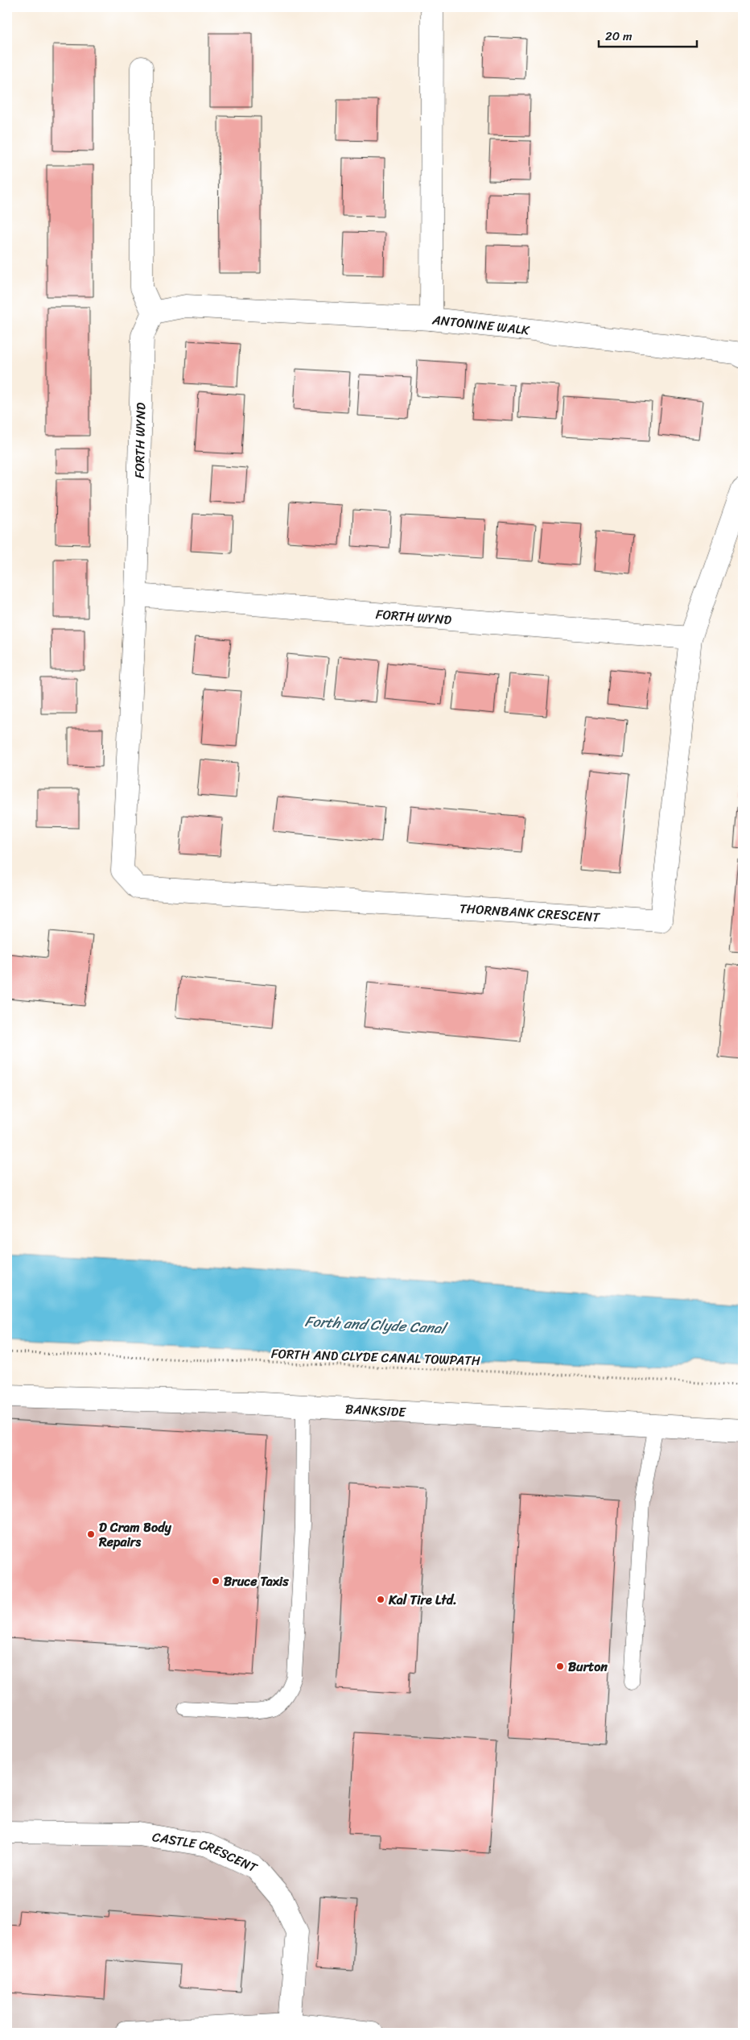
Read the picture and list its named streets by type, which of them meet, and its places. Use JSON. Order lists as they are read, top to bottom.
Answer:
{
  "streets": {
    "street": [
      "ANTONINE WALK",
      "FORTH WYND",
      "THORNBANK CRESCENT",
      "BANKSIDE",
      "CASTLE CRESCENT"
    ],
    "path": ["FORTH AND CLYDE CANAL TOWPATH"]
  },
  "crossings": [
    ["FORTH WYND", "THORNBANK CRESCENT"]
  ],
  "water": ["Forth and Clyde Canal"],
  "places": [
    "D Cram Body Repairs",
    "Bruce Taxis",
    "Kal Tire Ltd.",
    "Burton"
  ],
  "scale_bar": "20 m"
}
